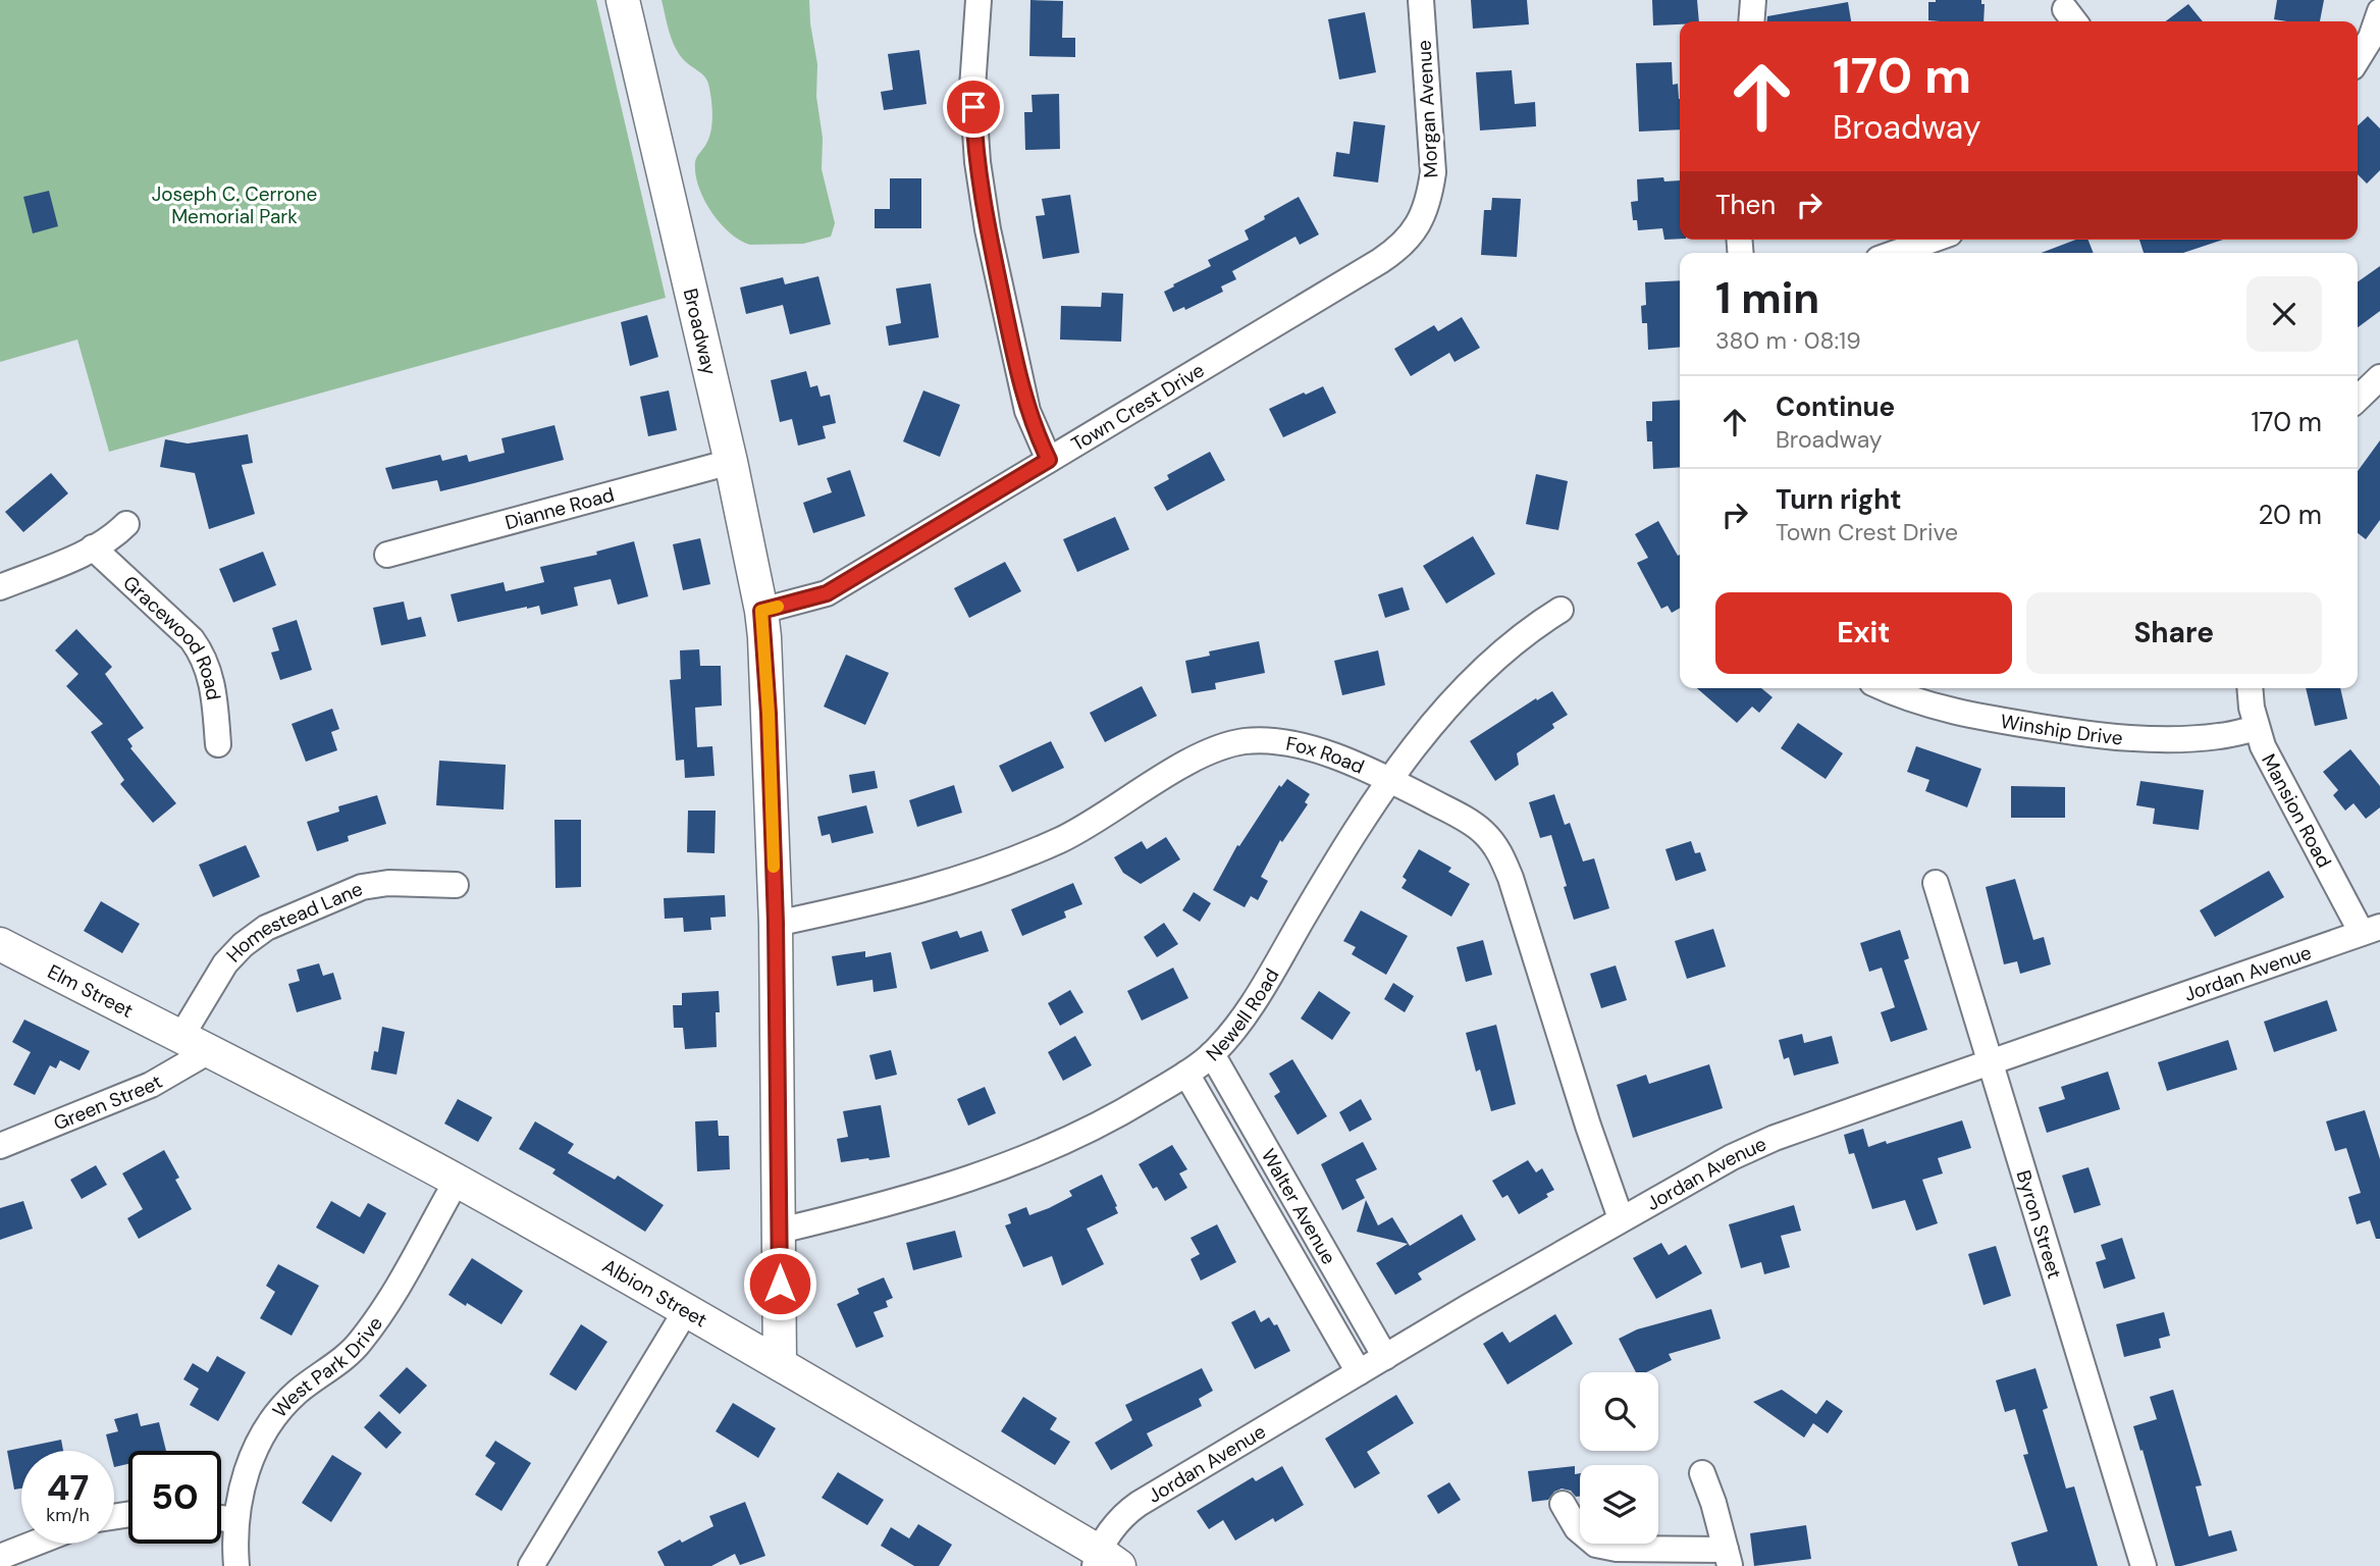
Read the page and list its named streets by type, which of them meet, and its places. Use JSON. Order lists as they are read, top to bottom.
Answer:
{
  "streets": {
    "main road": ["Broadway", "Elm Street", "Albion Street"],
    "street": [
      "Morgan Avenue",
      "Town Crest Drive",
      "Dianne Road",
      "Gracewood Road",
      "Winship Drive",
      "Fox Road",
      "Mansion Road",
      "Homestead Lane",
      "Jordan Avenue",
      "Newell Road",
      "Green Street",
      "Walter Avenue",
      "Byron Street",
      "West Park Drive"
    ]
  },
  "crossings": [
    ["Morgan Avenue", "Town Crest Drive"],
    ["Broadway", "Town Crest Drive"],
    ["Broadway", "Dianne Road"],
    ["Broadway", "Fox Road"],
    ["Broadway", "Newell Road"],
    ["Broadway", "Albion Street"],
    ["Winship Drive", "Mansion Road"],
    ["Fox Road", "Jordan Avenue"],
    ["Fox Road", "Newell Road"],
    ["Mansion Road", "Jordan Avenue"],
    ["Homestead Lane", "Elm Street"],
    ["Homestead Lane", "Albion Street"],
    ["Jordan Avenue", "Walter Avenue"],
    ["Jordan Avenue", "Byron Street"],
    ["Jordan Avenue", "Albion Street"],
    ["Elm Street", "Albion Street"],
    ["Newell Road", "Walter Avenue"],
    ["Green Street", "Albion Street"],
    ["Albion Street", "West Park Drive"]
  ],
  "parks": ["Joseph C. Cerrone Memorial Park"],
  "page": {
    "turn": ["170 m", "Broadway"],
    "then": "Then",
    "heading": ["1 min", "380 m · 08:19"],
    "list": [
      {
        "name": "Continue",
        "note": "Broadway",
        "value": "170 m"
      },
      {
        "name": "Turn right",
        "note": "Town Crest Drive",
        "value": "20 m"
      }
    ],
    "buttons": ["Exit", "Share"],
    "speed": "47 km/h",
    "limit": "50"
  }
}
